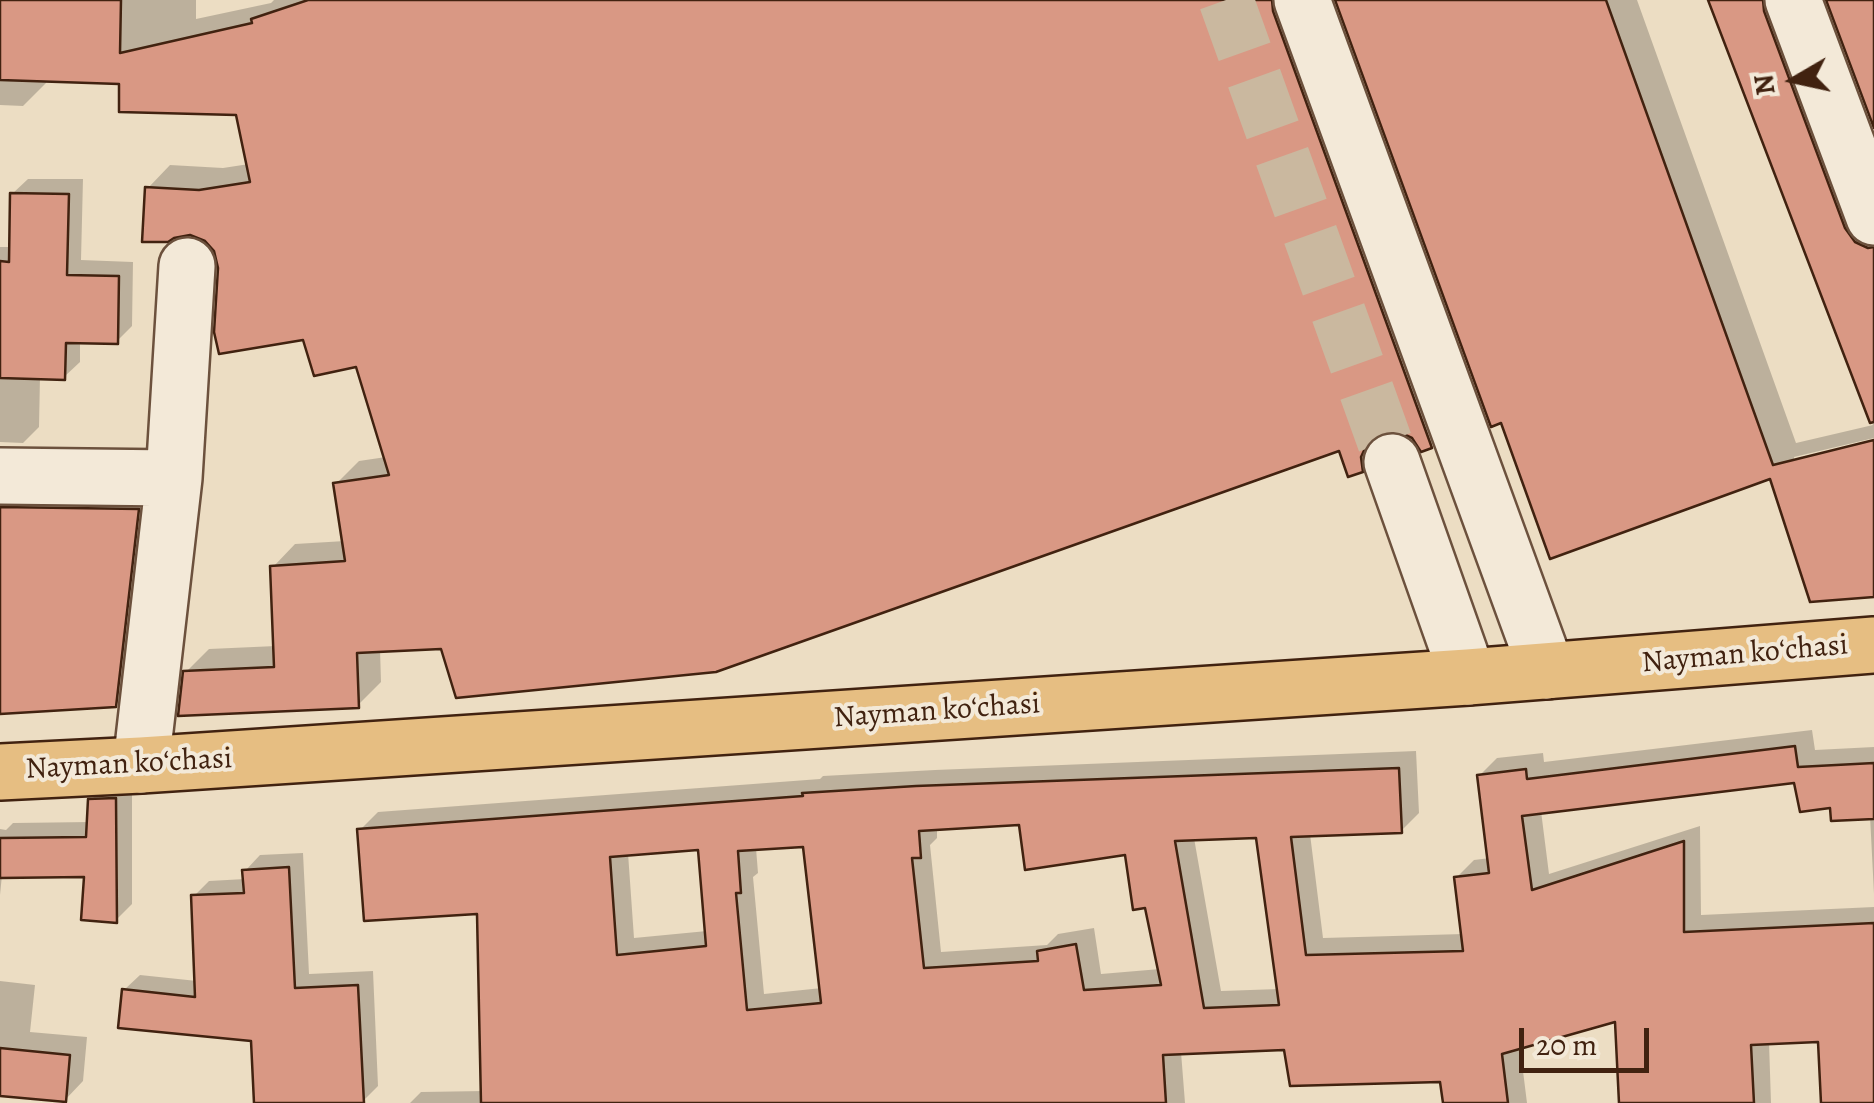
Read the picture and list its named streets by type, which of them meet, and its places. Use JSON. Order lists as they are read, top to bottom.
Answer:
{
  "streets": {
    "main road": ["Nayman koʻchasi"]
  },
  "scale_bar": "20 m",
  "north": "left"
}
